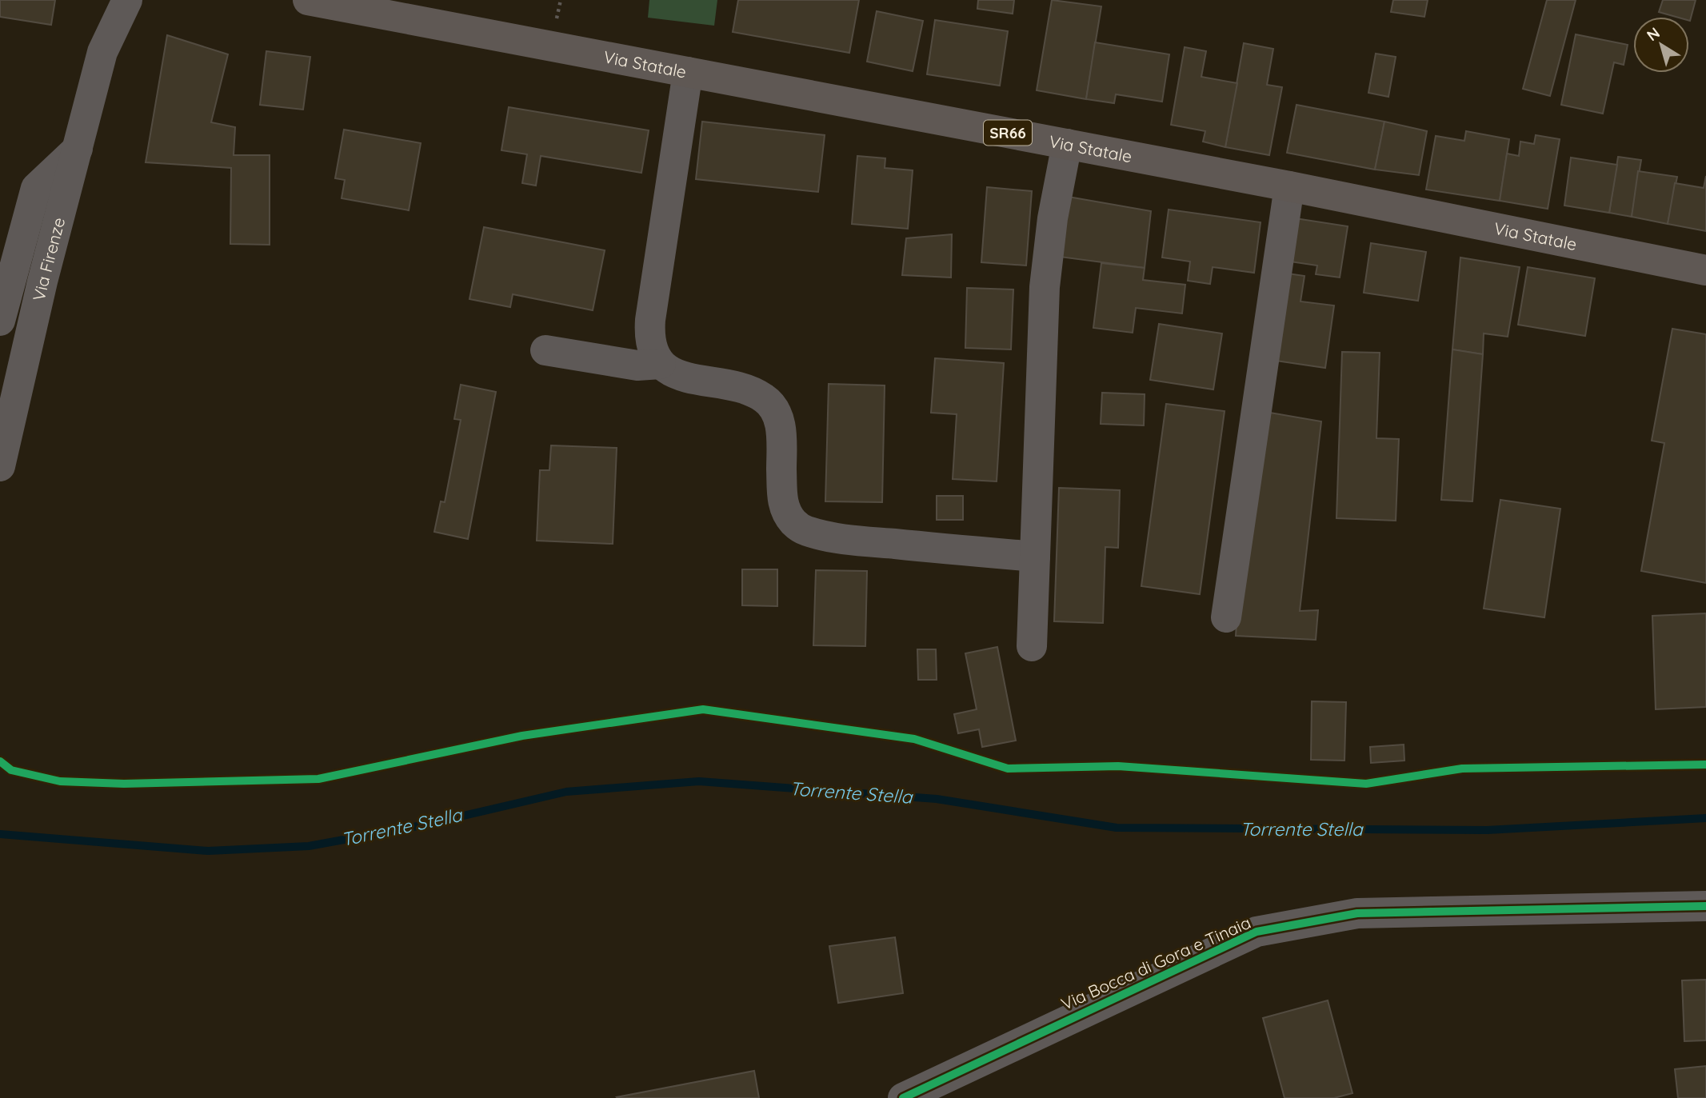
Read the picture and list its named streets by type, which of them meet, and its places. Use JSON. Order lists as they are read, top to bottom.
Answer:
{
  "streets": {
    "main road": ["Via Statale", "SR66"],
    "street": ["Via Firenze", "Via Bocca di Gora e Tinaia"]
  },
  "water": ["Torrente Stella"],
  "north": "top left"
}
